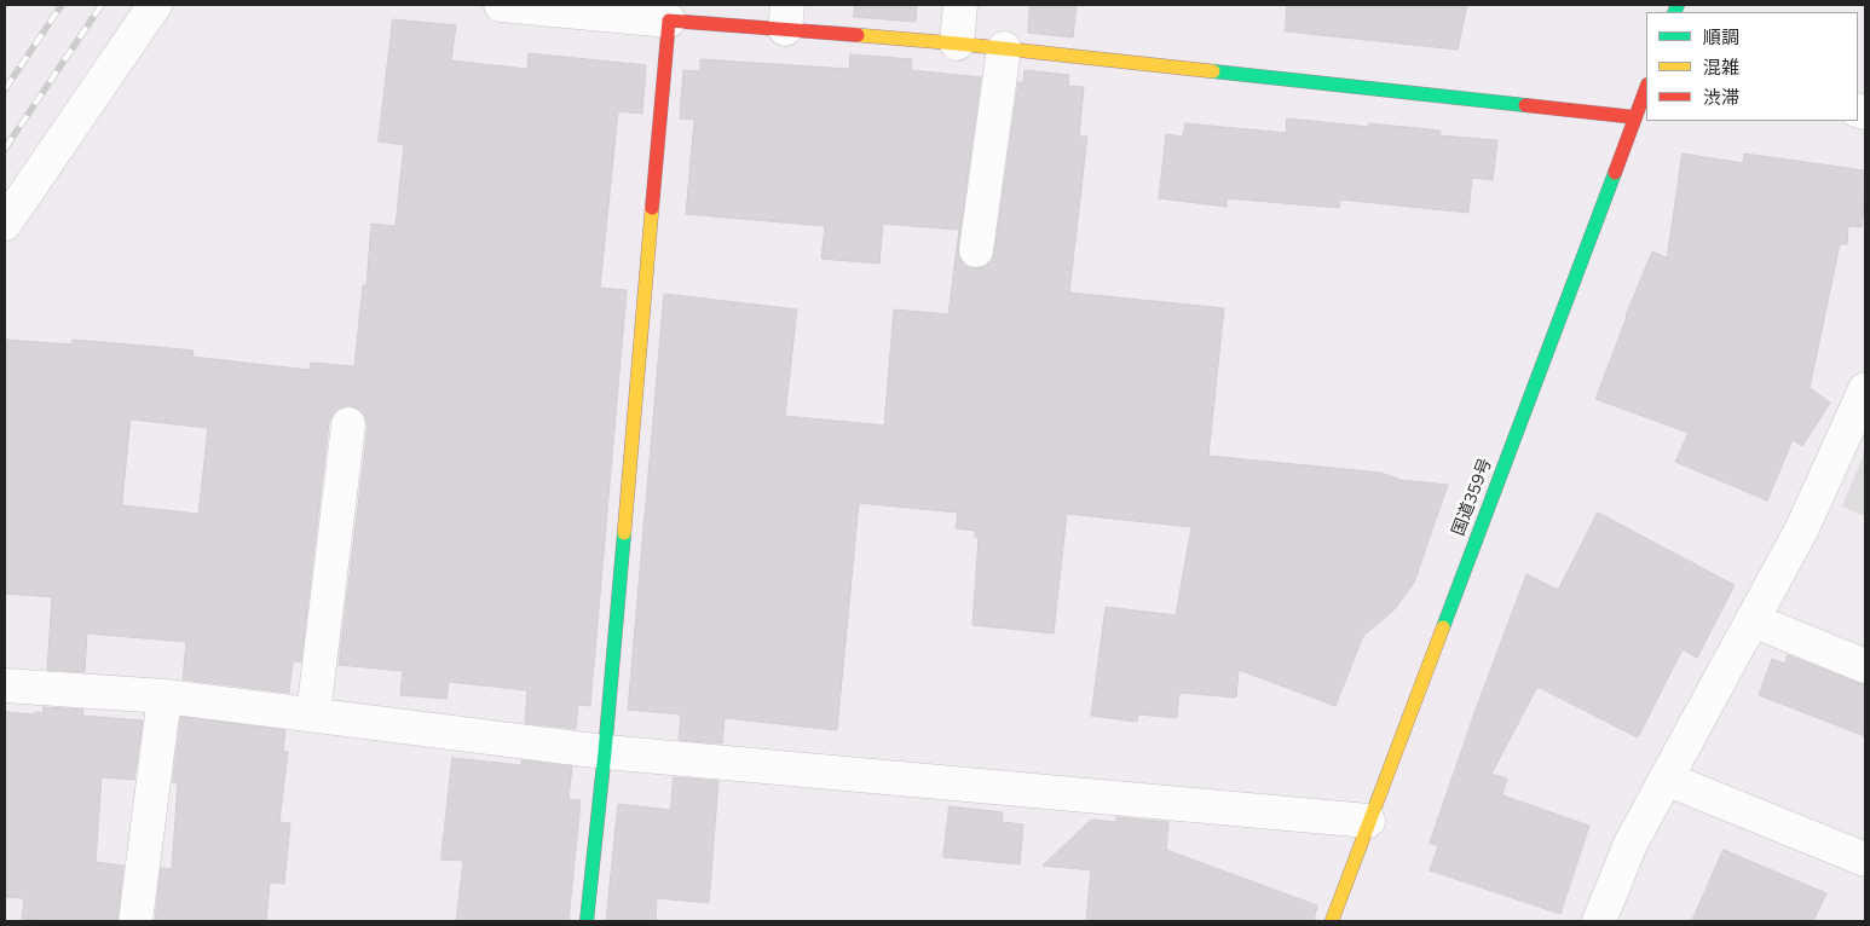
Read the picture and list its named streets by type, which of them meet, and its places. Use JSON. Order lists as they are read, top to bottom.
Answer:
{
  "streets": {
    "main road": ["国道359号"]
  },
  "legend": ["順調", "混雑", "渋滞"]
}
